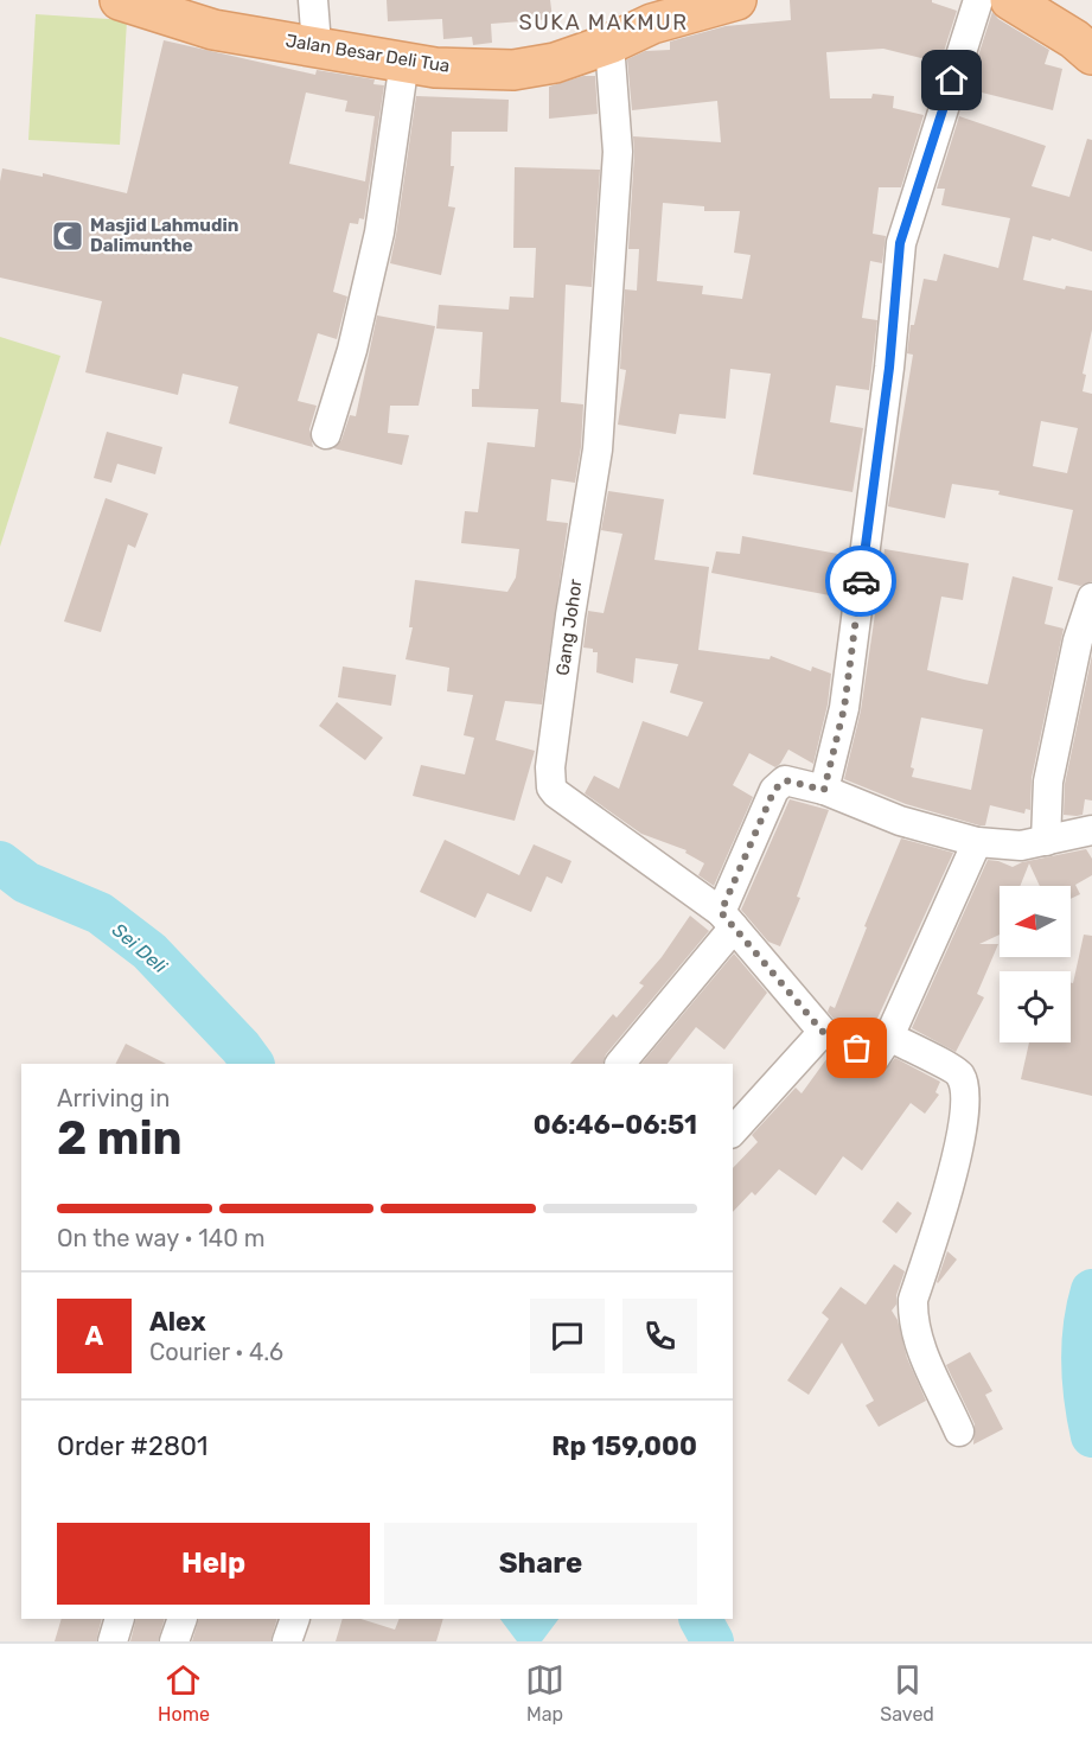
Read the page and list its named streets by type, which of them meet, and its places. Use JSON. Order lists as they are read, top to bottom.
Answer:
{
  "streets": {
    "main road": ["Jalan Besar Deli Tua"],
    "street": ["Gang Johor"]
  },
  "crossings": [
    ["Jalan Besar Deli Tua", "Gang Johor"]
  ],
  "districts": ["SUKA MAKMUR"],
  "water": ["Sei Deli"],
  "places": {
    "mosque": ["Masjid Lahmudin Dalimunthe"]
  },
  "north": "left",
  "page": {
    "heading": ["2 min", "Arriving in", "06:46–06:51"],
    "panel": [
      "Alex",
      "Courier · 4.6",
      "Order #2801",
      "Rp 159,000"
    ],
    "bar": "On the way · 140 m",
    "round": "A",
    "buttons": ["Help", "Share"],
    "tabs": ["Home", "Map", "Saved"]
  }
}
